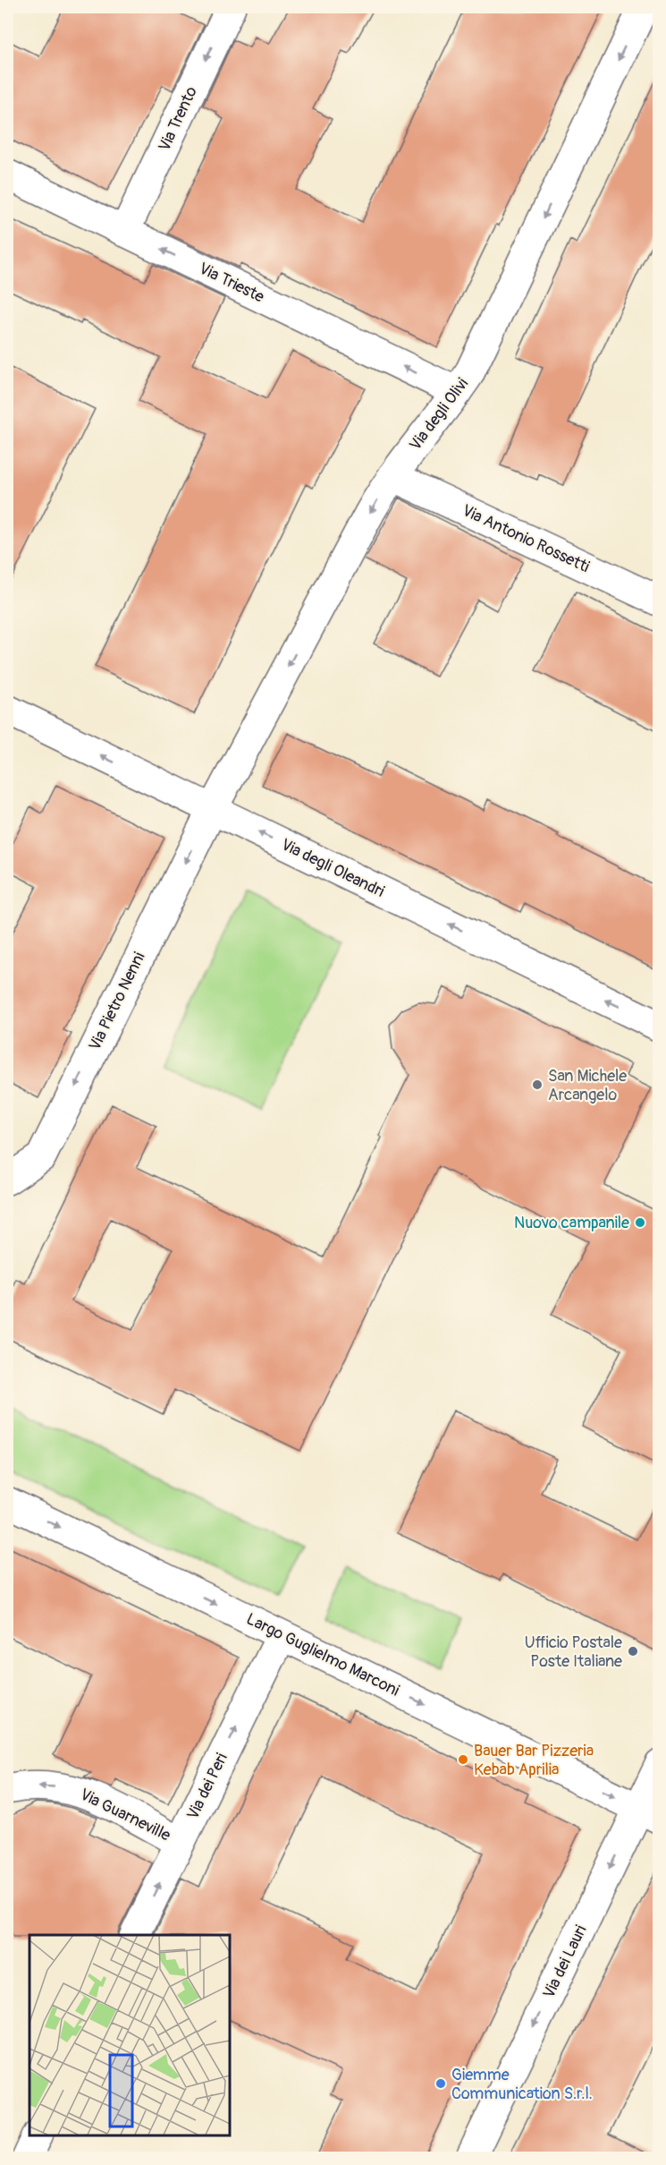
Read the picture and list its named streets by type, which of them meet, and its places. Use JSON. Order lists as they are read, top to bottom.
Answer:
{
  "streets": {
    "street": [
      "Via Trento",
      "Via Trieste",
      "Via degli Olivi",
      "Via Antonio Rossetti",
      "Via degli Oleandri",
      "Via Pietro Nenni",
      "Largo Guglielmo Marconi",
      "Via dei Peri",
      "Via Guarneville",
      "Via dei Lauri"
    ]
  },
  "crossings": [
    ["Via Trento", "Via Trieste"],
    ["Via Trieste", "Via degli Olivi"],
    ["Via degli Olivi", "Via Antonio Rossetti"],
    ["Via degli Olivi", "Via degli Oleandri"],
    ["Via degli Olivi", "Via Pietro Nenni"],
    ["Via degli Oleandri", "Via Pietro Nenni"],
    ["Largo Guglielmo Marconi", "Via dei Peri"],
    ["Largo Guglielmo Marconi", "Via dei Lauri"],
    ["Via dei Peri", "Via Guarneville"]
  ],
  "one_way": [
    "Via Trento",
    "Via Trieste",
    "Via degli Olivi",
    "Via degli Oleandri",
    "Via Pietro Nenni",
    "Largo Guglielmo Marconi",
    "Via dei Peri",
    "Via Guarneville",
    "Via dei Lauri"
  ],
  "places": [
    "San Michele Arcangelo",
    "Nuovo campanile",
    "Ufficio Postale Poste Italiane",
    "Bauer Bar Pizzeria Kebab Aprilia",
    "Giemme Communication S.r.l."
  ]
}
